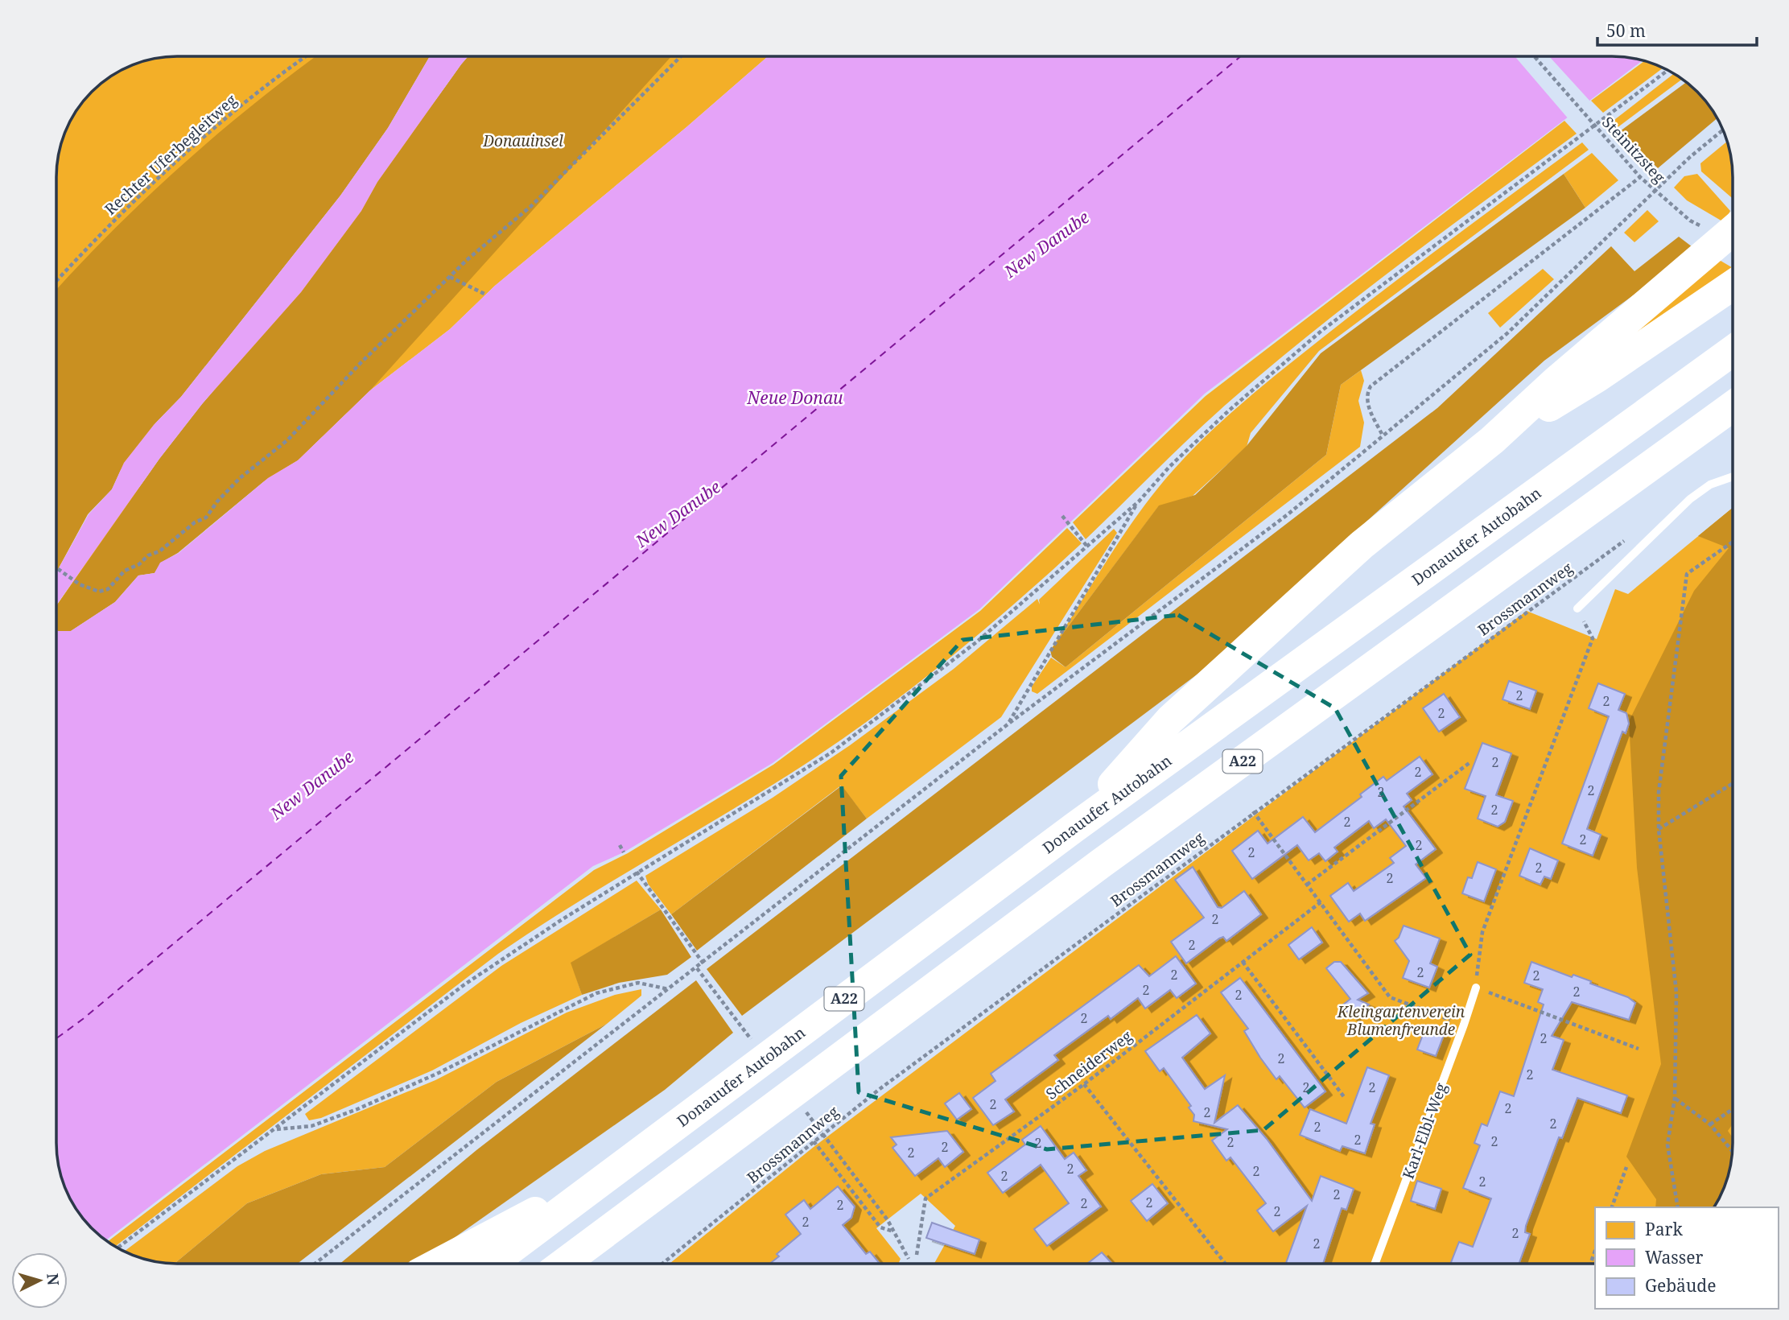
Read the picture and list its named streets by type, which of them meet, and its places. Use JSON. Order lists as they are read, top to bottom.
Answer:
{
  "streets": {
    "highway": ["Donauufer Autobahn", "A22"],
    "lane": ["Karl-Elbl-Weg"],
    "path": [
      "Steinitzsteg",
      "Rechter Uferbegleitweg",
      "Brossmannweg",
      "Schneiderweg"
    ]
  },
  "water": ["New Danube", "Neue Donau"],
  "parks": ["Donauinsel", "Kleingartenverein Blumenfreunde"],
  "house_numbers": [
    "2",
    "2",
    "2",
    "2",
    "2",
    "2",
    "2",
    "2",
    "2",
    "2",
    "2",
    "2",
    "2",
    "2",
    "2",
    "2",
    "2",
    "2",
    "2",
    "2",
    "2",
    "2",
    "2",
    "2",
    "2",
    "2",
    "2",
    "2",
    "2",
    "2",
    "2",
    "2",
    "2",
    "2",
    "2",
    "2",
    "2",
    "2",
    "2",
    "2",
    "2",
    "2",
    "2",
    "2",
    "2",
    "2",
    "2",
    "2",
    "2",
    "2",
    "2"
  ],
  "legend": ["Park", "Wasser", "Gebäude"],
  "scale_bar": "50 m",
  "north": "right"
}
